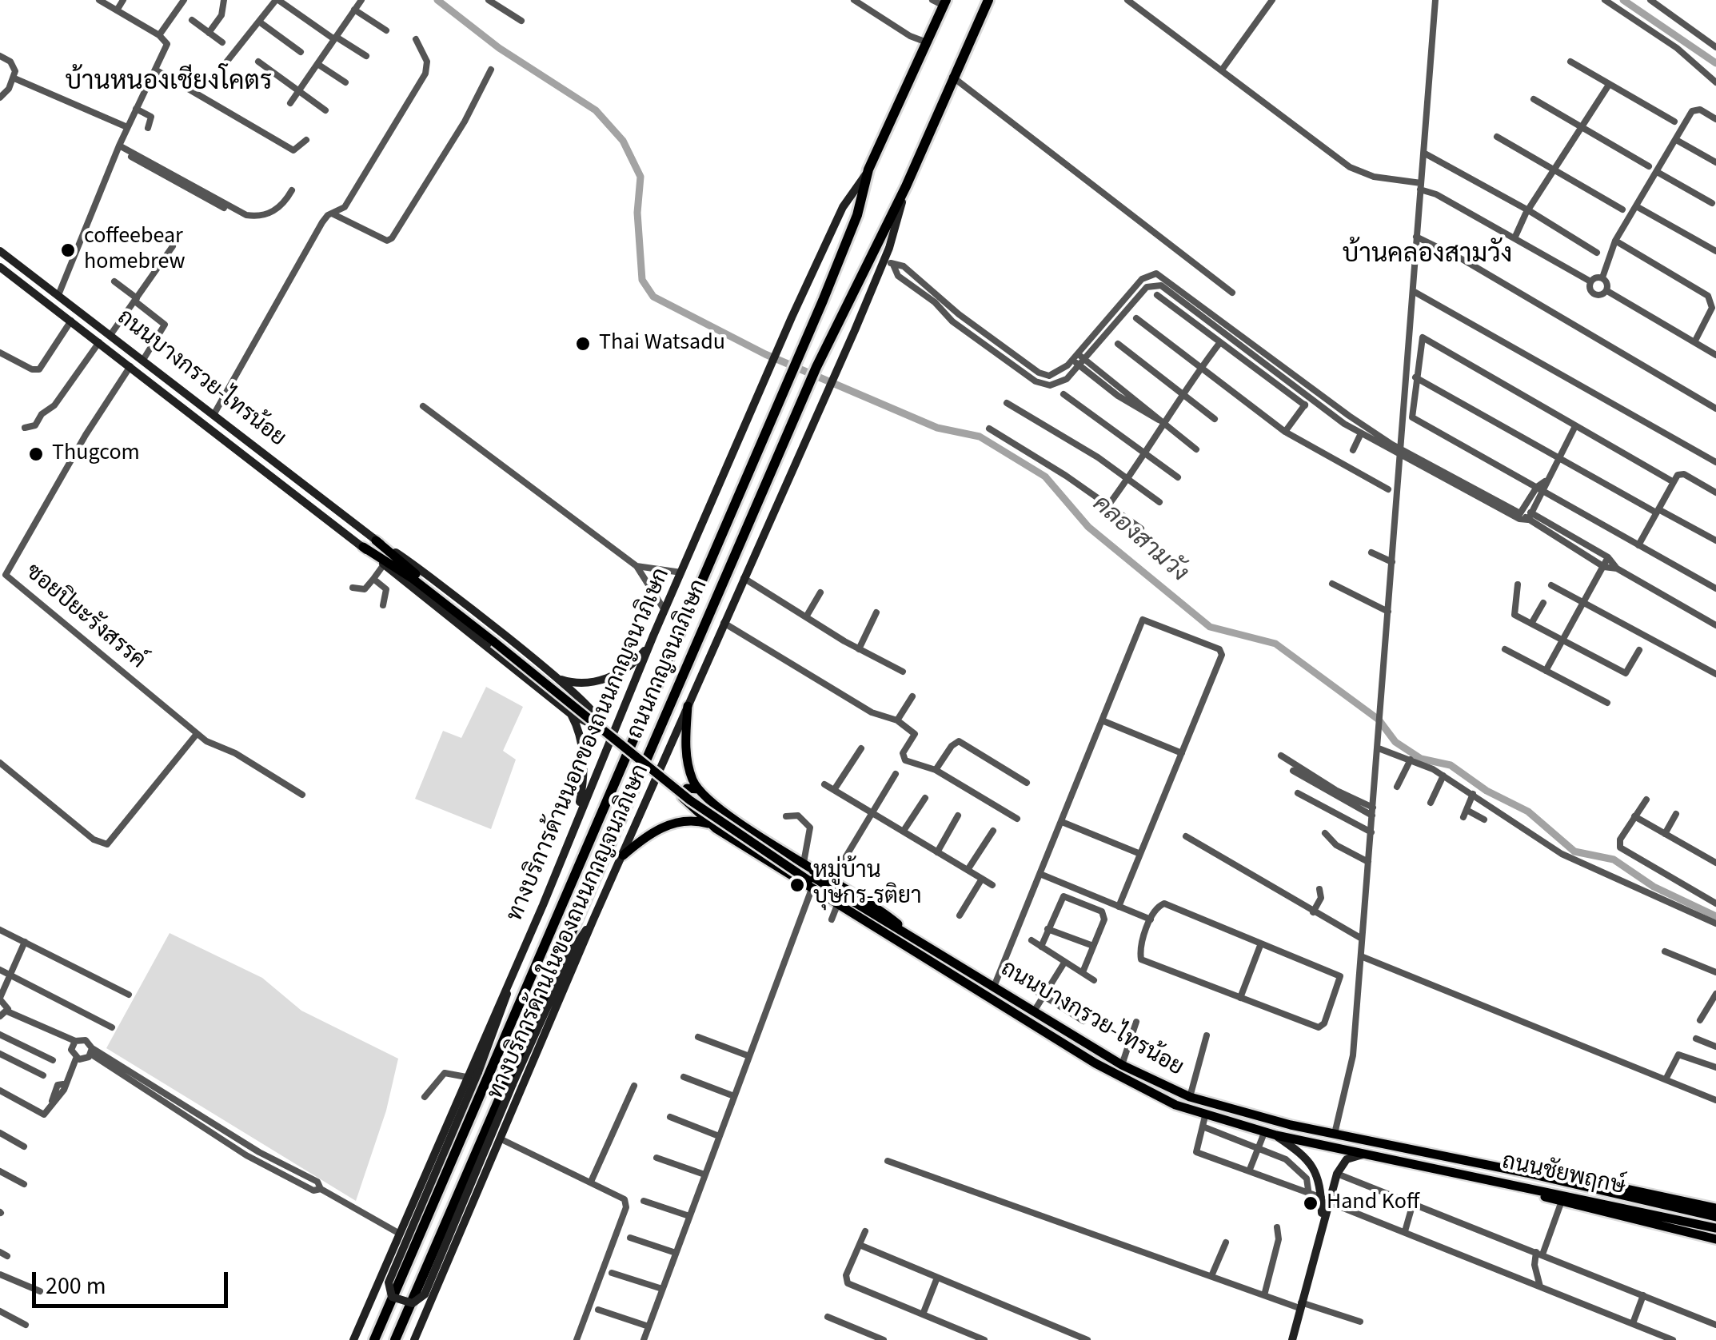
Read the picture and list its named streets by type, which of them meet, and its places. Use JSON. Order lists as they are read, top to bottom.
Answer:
{
  "streets": {
    "highway": ["ถนนกาญจนาภิเษก"],
    "main road": [
      "ถนนบางกรวย-ไทรน้อย",
      "ทางบริการด้านนอกของถนนกาญจนาภิเษก",
      "ทางบริการด้านในของถนนกาญจนาภิเษก",
      "ถนนชัยพฤกษ์"
    ],
    "street": ["ซอยปิยะรังสรรค์"]
  },
  "crossings": [
    ["ถนนบางกรวย-ไทรน้อย", "ซอยปิยะรังสรรค์"],
    ["ถนนบางกรวย-ไทรน้อย", "ถนนชัยพฤกษ์"],
    ["ถนนกาญจนาภิเษก", "ทางบริการด้านนอกของถนนกาญจนาภิเษก"],
    ["ถนนกาญจนาภิเษก", "ทางบริการด้านในของถนนกาญจนาภิเษก"]
  ],
  "districts": ["บ้านหนองเชียงโคตร", "บ้านคลองสามวัง"],
  "water": ["คลองสามวัง"],
  "places": [
    "coffeebear homebrew",
    "Thai Watsadu",
    "Thugcom",
    "หมู่บ้าน บุษกร-รติยา",
    "Hand Koff"
  ],
  "scale_bar": "200 m"
}
